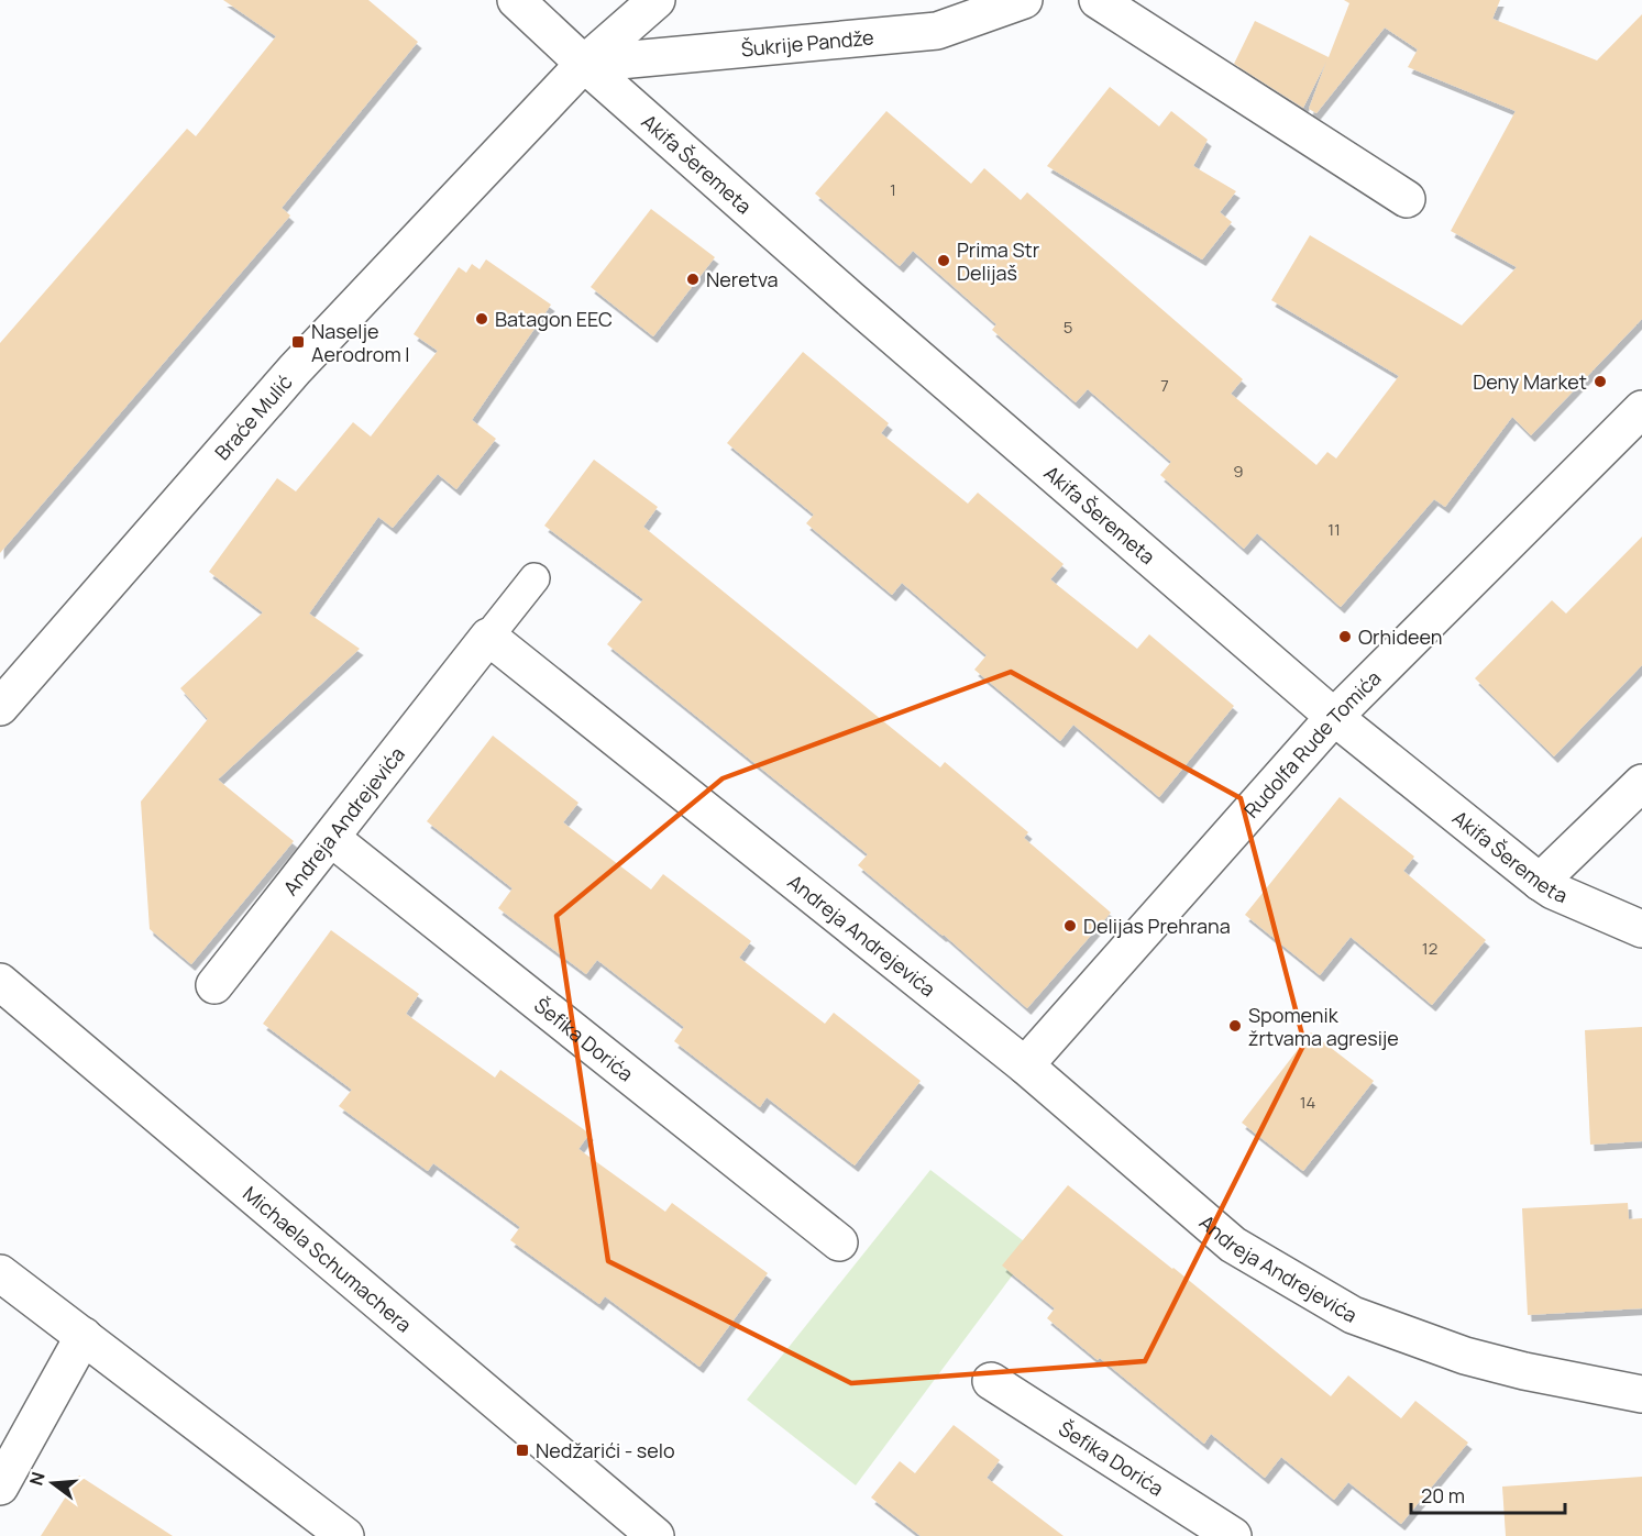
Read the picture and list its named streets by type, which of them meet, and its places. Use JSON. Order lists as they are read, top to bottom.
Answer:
{
  "streets": {
    "street": [
      "Šukrije Pandže",
      "Akifa Šeremeta",
      "Braće Mulić",
      "Rudolfa Rude Tomića",
      "Andreja Andrejevića",
      "Šefika Dorića",
      "Michaela Schumachera"
    ]
  },
  "crossings": [
    ["Šukrije Pandže", "Akifa Šeremeta"],
    ["Šukrije Pandže", "Braće Mulić"],
    ["Akifa Šeremeta", "Braće Mulić"],
    ["Akifa Šeremeta", "Rudolfa Rude Tomića"],
    ["Rudolfa Rude Tomića", "Andreja Andrejevića"],
    ["Andreja Andrejevića", "Šefika Dorića"]
  ],
  "places": {
    "other": [
      "Prima Str Delijaš",
      "Neretva",
      "Batagon EEC",
      "Deny Market",
      "Orhideen",
      "Delijas Prehrana",
      "Spomenik žrtvama agresije"
    ],
    "transit": ["Naselje Aerodrom I", "Nedžarići - selo"]
  },
  "house_numbers": [
    "1",
    "5",
    "7",
    "9",
    "11",
    "12",
    "14"
  ],
  "scale_bar": "20 m",
  "north": "left"
}
